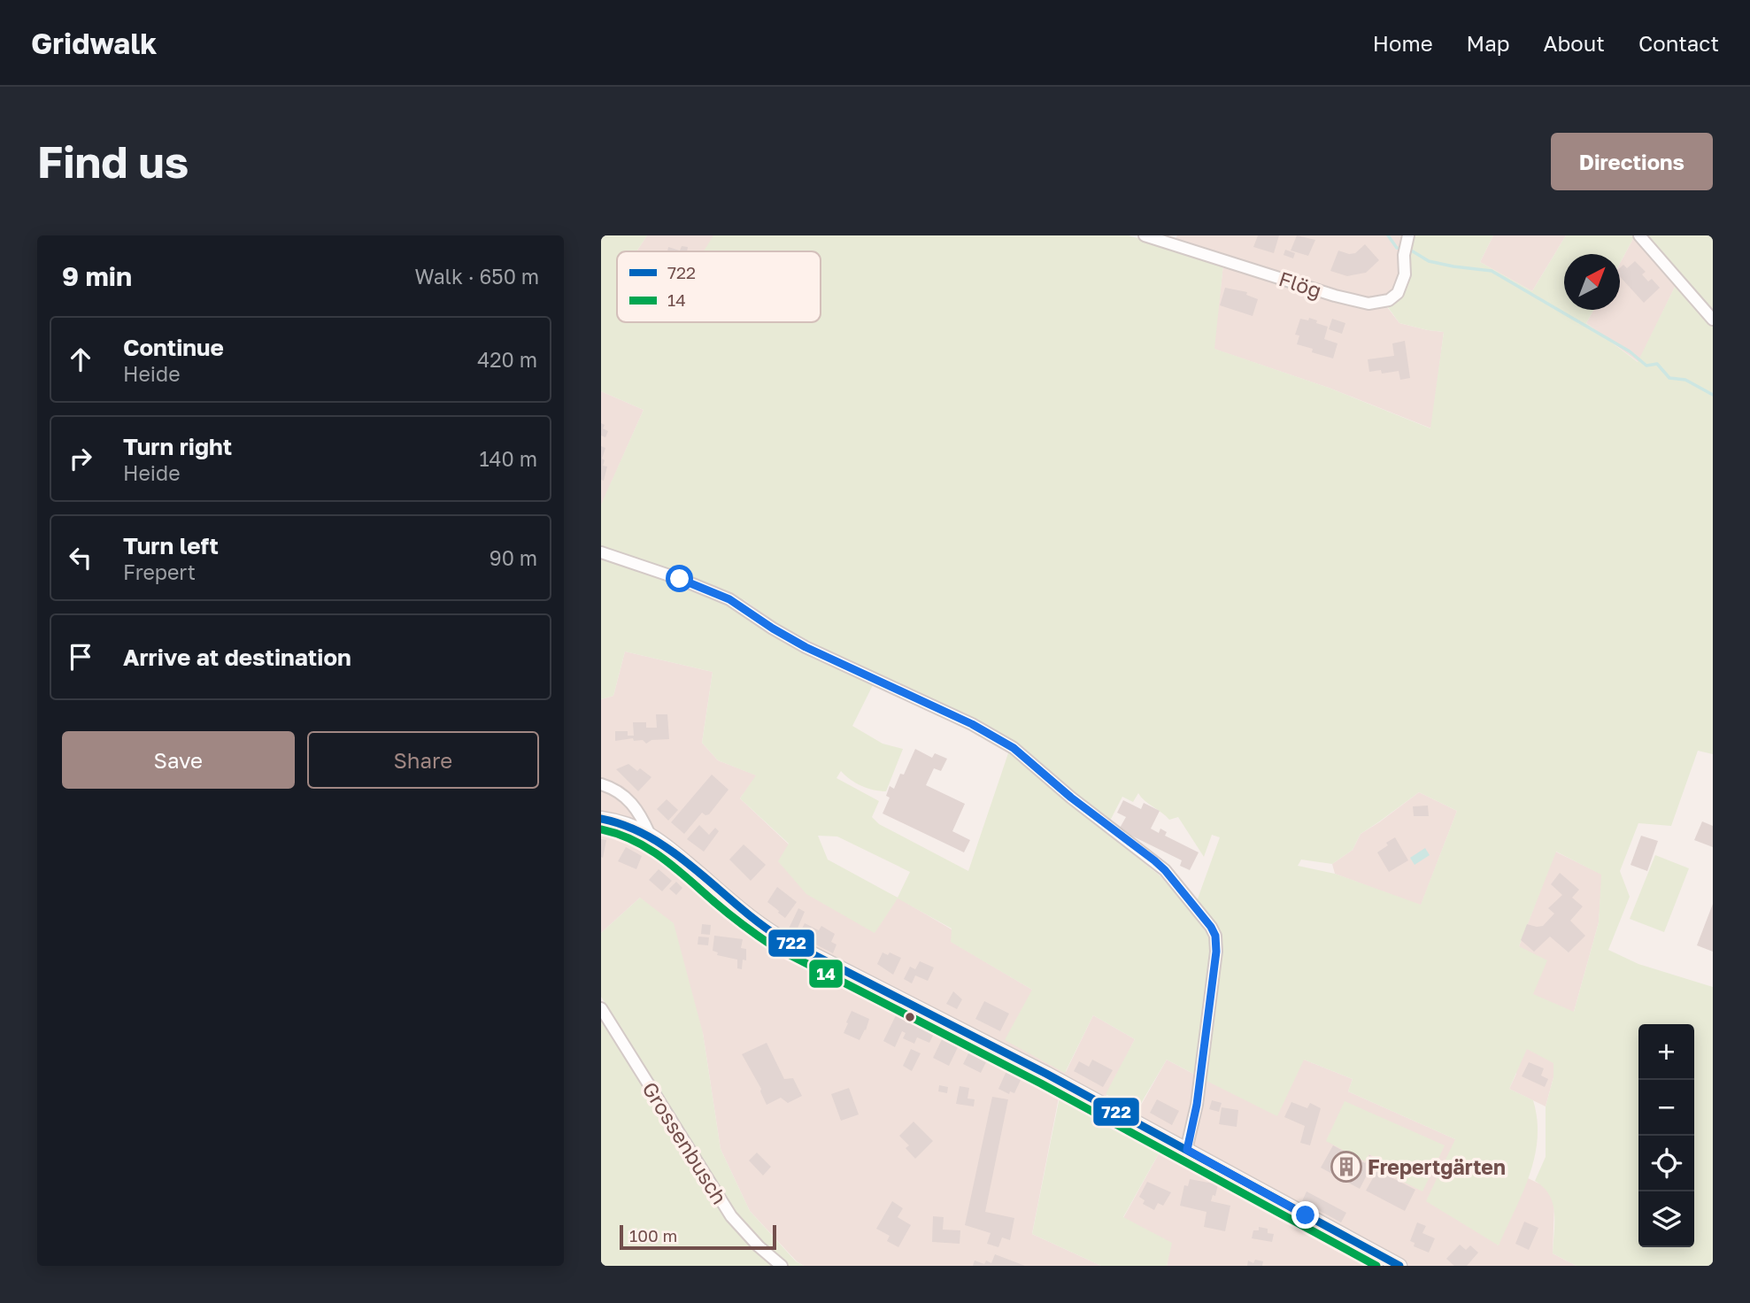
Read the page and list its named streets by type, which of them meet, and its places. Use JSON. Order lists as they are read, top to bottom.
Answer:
{
  "streets": {
    "street": ["Flög", "Grossenbusch"]
  },
  "places": {
    "building": ["Frepertgärten"]
  },
  "lines": ["transit line 722", "transit line 14"],
  "legend": ["722", "14"],
  "scale_bar": "100 m",
  "north": "top right",
  "page": {
    "header": "Gridwalk",
    "nav": [
      "Home",
      "Map",
      "About",
      "Contact"
    ],
    "buttons": [
      "Directions",
      ["Save", "Share"]
    ],
    "title": "Find us",
    "heading": ["9 min", "Walk · 650 m"],
    "list": [
      ["Continue", "Heide", "420 m"],
      ["Turn right", "Heide", "140 m"],
      ["Turn left", "Frepert", "90 m"],
      "Arrive at destination"
    ],
    "map_buttons": ["+", "−"],
    "scale": "100 m"
  }
}
